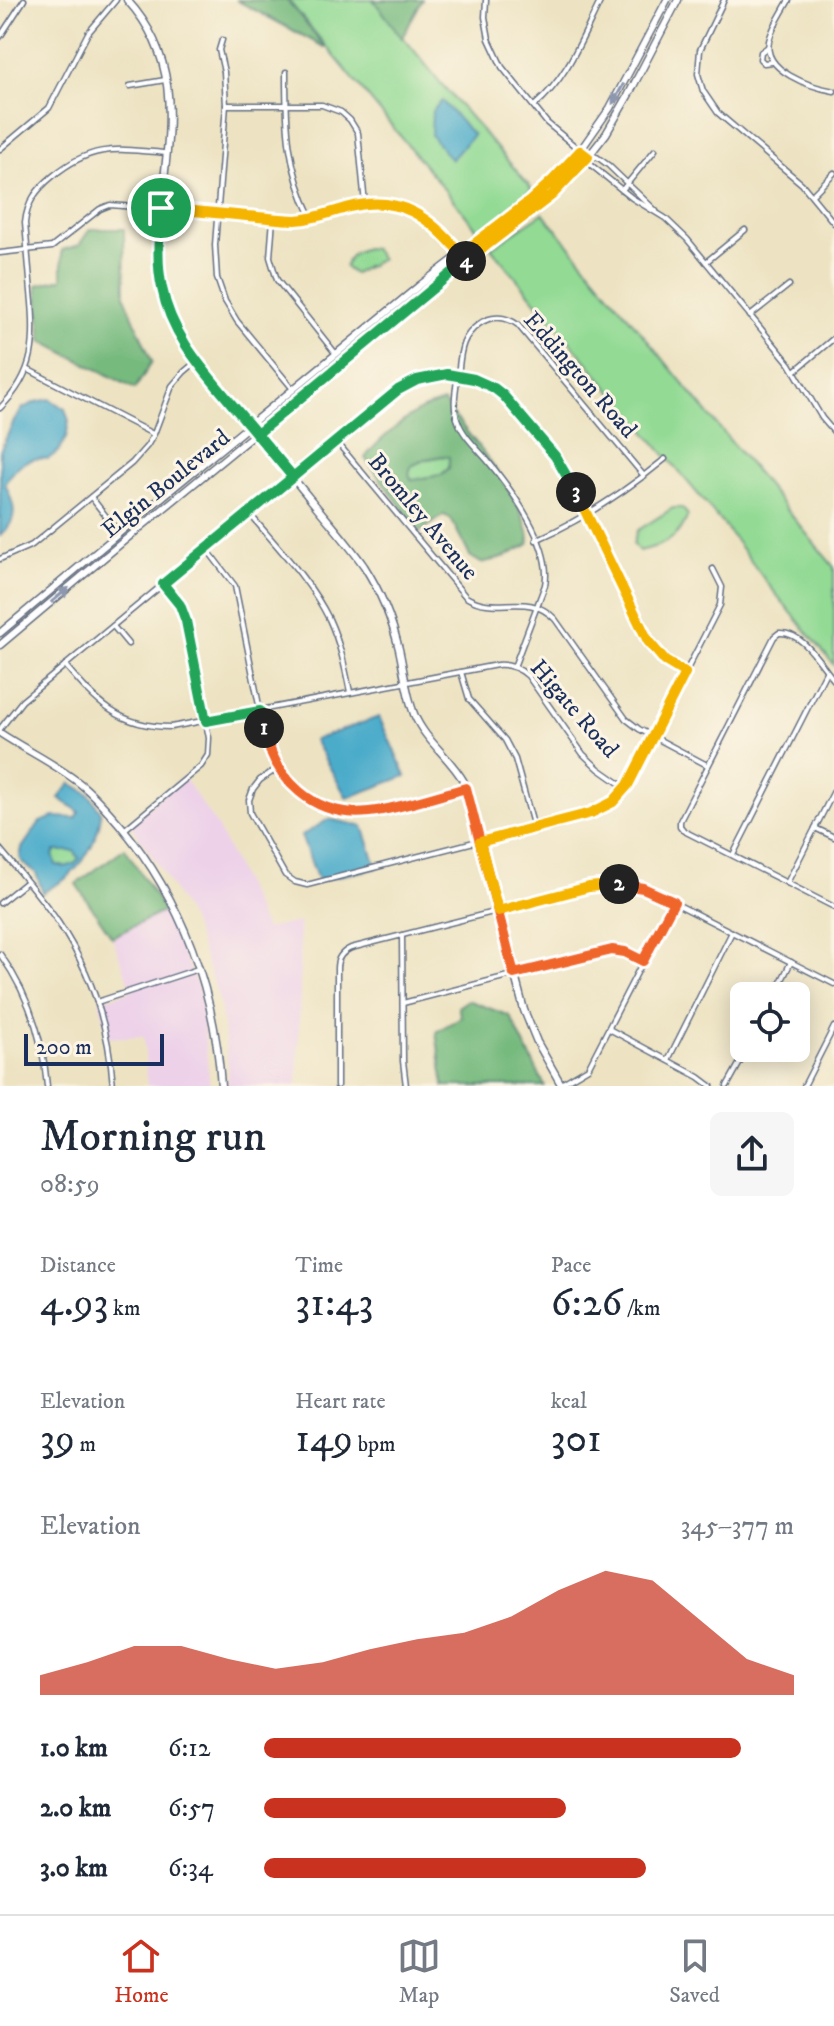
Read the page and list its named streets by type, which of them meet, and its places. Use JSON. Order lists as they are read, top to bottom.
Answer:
{
  "streets": {
    "main road": ["Elgin Boulevard"],
    "street": ["Eddington Road", "Bromley Avenue", "Higate Road"]
  },
  "crossings": [
    ["Eddington Road", "Bromley Avenue"],
    ["Eddington Road", "Higate Road"]
  ],
  "scale_bar": "200 m",
  "page": {
    "pins": [
      "4",
      "3",
      "1",
      "2"
    ],
    "scale": "200 m",
    "heading": ["Morning run", "08:59"],
    "stats": [
      ["Distance", "4.93 km"],
      ["Time", "31:43"],
      ["Pace", "6:26 /km"],
      ["Elevation", "39 m"],
      ["Heart rate", "149 bpm"],
      ["kcal", "301"]
    ],
    "chart": ["Elevation", "345–377 m"],
    "list": [
      {
        "name": "1.0 km",
        "note": "6:12"
      },
      {
        "name": "2.0 km",
        "note": "6:57"
      },
      {
        "name": "3.0 km",
        "note": "6:34"
      }
    ],
    "tabs": ["Home", "Map", "Saved"]
  }
}
